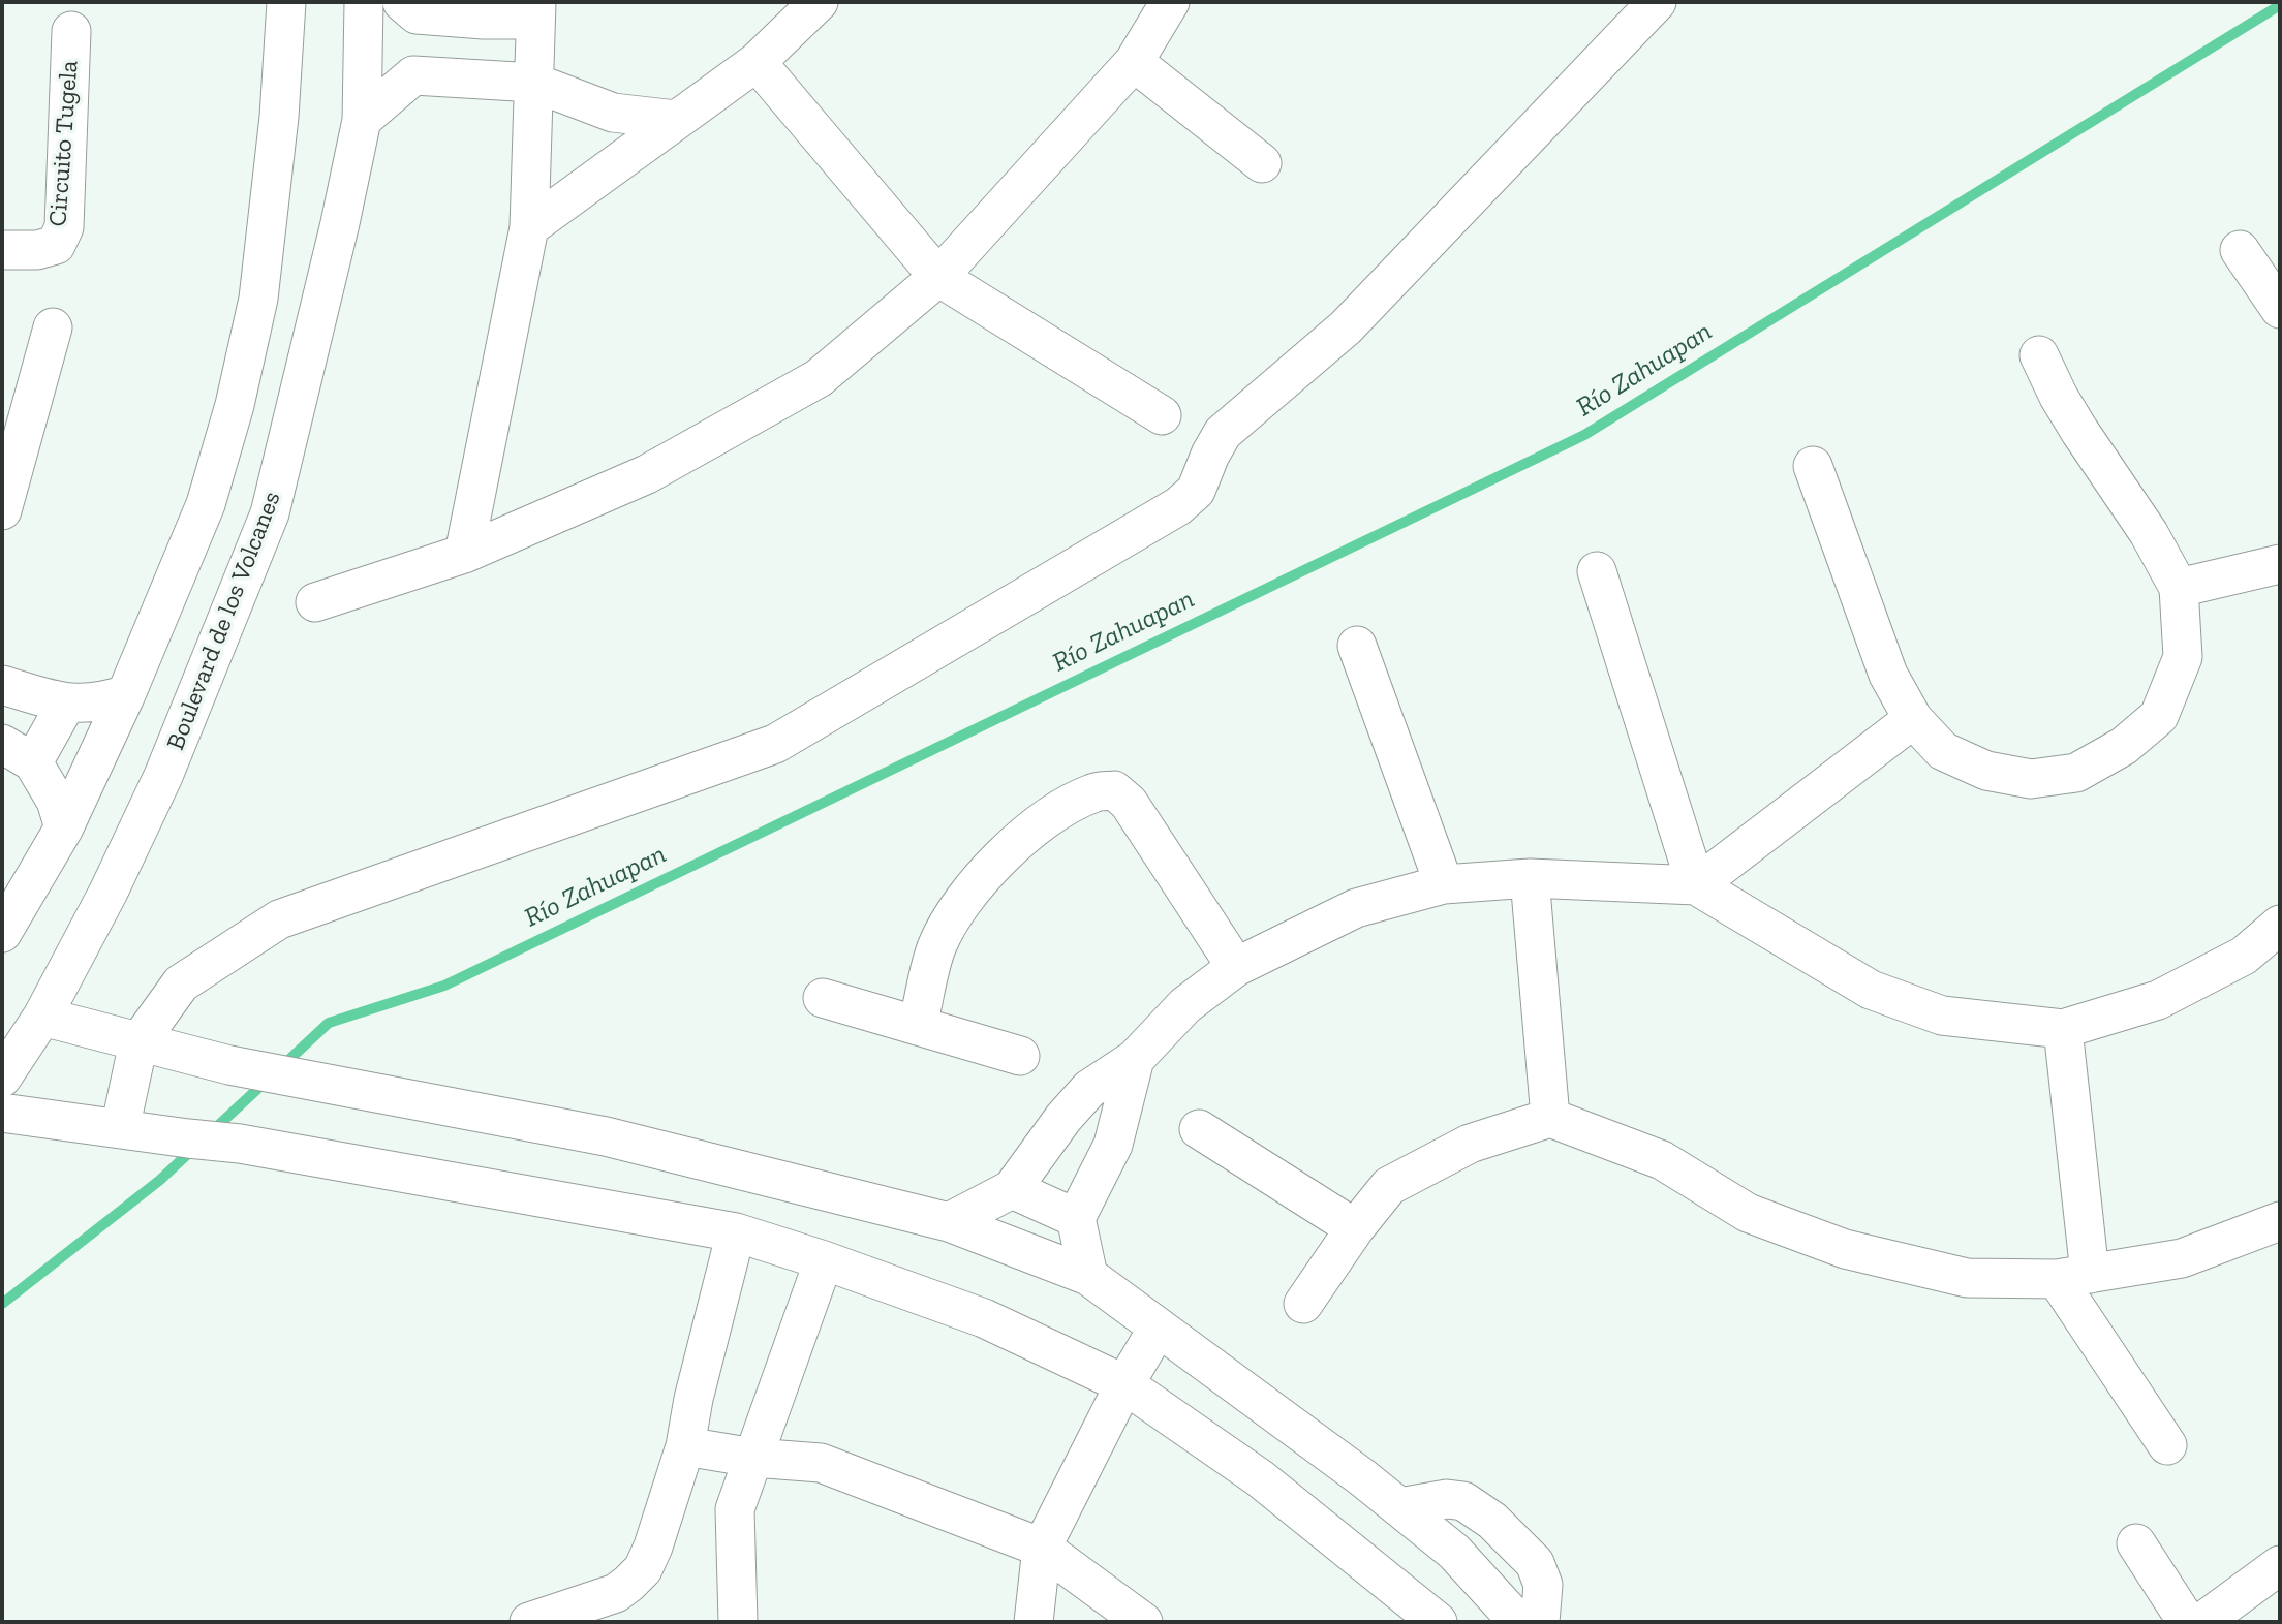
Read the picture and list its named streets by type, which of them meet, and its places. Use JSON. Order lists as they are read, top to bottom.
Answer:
{
  "streets": {
    "street": ["Circuito Tugela", "Boulevard de los Volcanes"]
  },
  "water": ["Río Zahuapan"]
}
